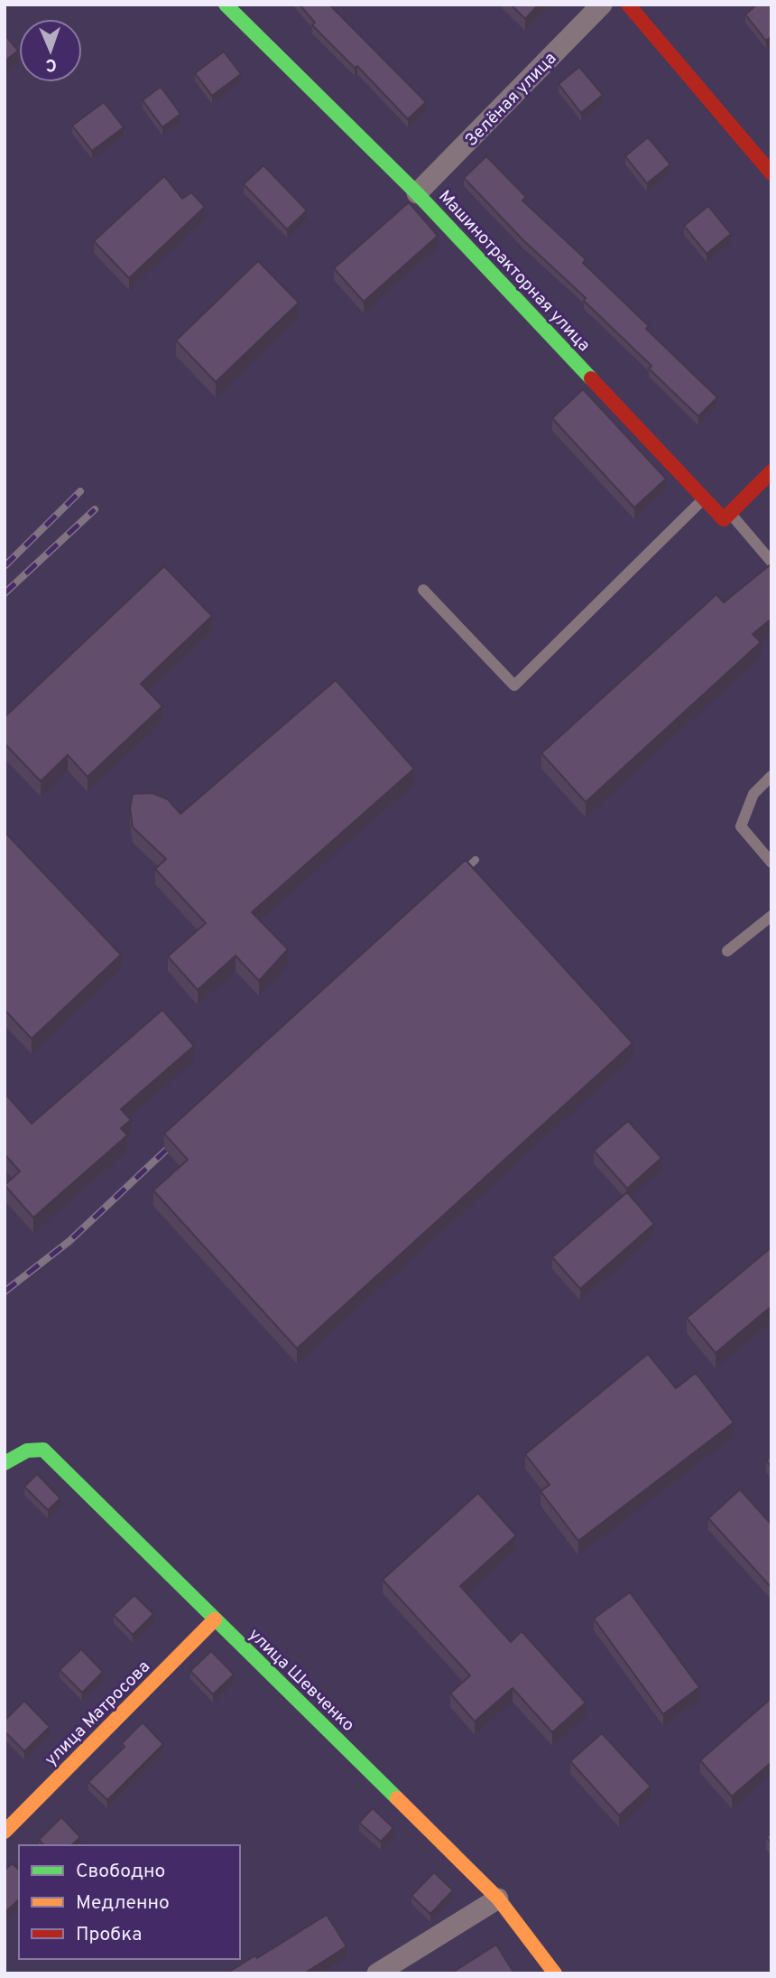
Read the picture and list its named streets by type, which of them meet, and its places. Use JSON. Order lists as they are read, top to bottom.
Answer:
{
  "streets": {
    "street": [
      "Зелёная улица",
      "Машинотракторная улица",
      "улица Шевченко",
      "улица Матросова"
    ]
  },
  "crossings": [
    ["Зелёная улица", "Машинотракторная улица"],
    ["улица Шевченко", "улица Матросова"]
  ],
  "legend": ["Свободно", "Медленно", "Пробка"],
  "north": "bottom"
}
